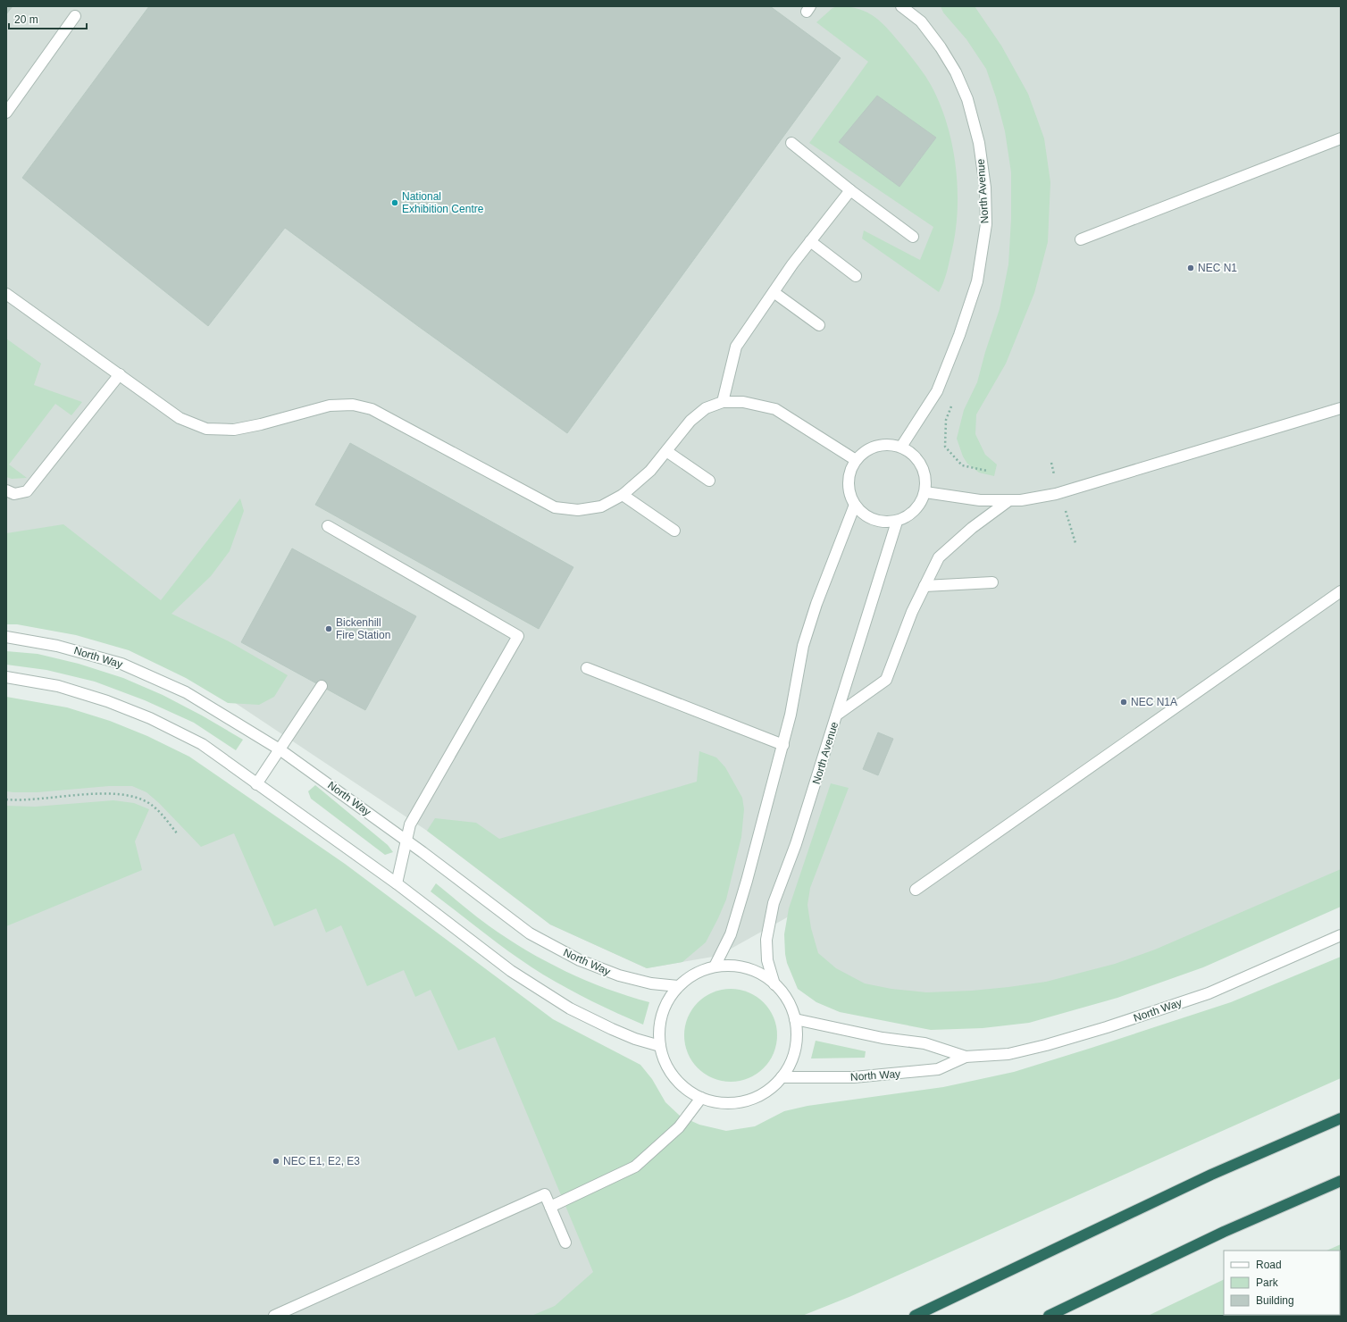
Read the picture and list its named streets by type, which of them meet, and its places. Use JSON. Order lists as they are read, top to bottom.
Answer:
{
  "streets": {
    "street": ["North Avenue", "North Way"]
  },
  "places": [
    "National Exhibition Centre",
    "NEC N1",
    "Bickenhill Fire Station",
    "NEC N1A",
    "NEC E1, E2, E3"
  ],
  "legend": ["Road", "Park", "Building"],
  "scale_bar": "20 m"
}
